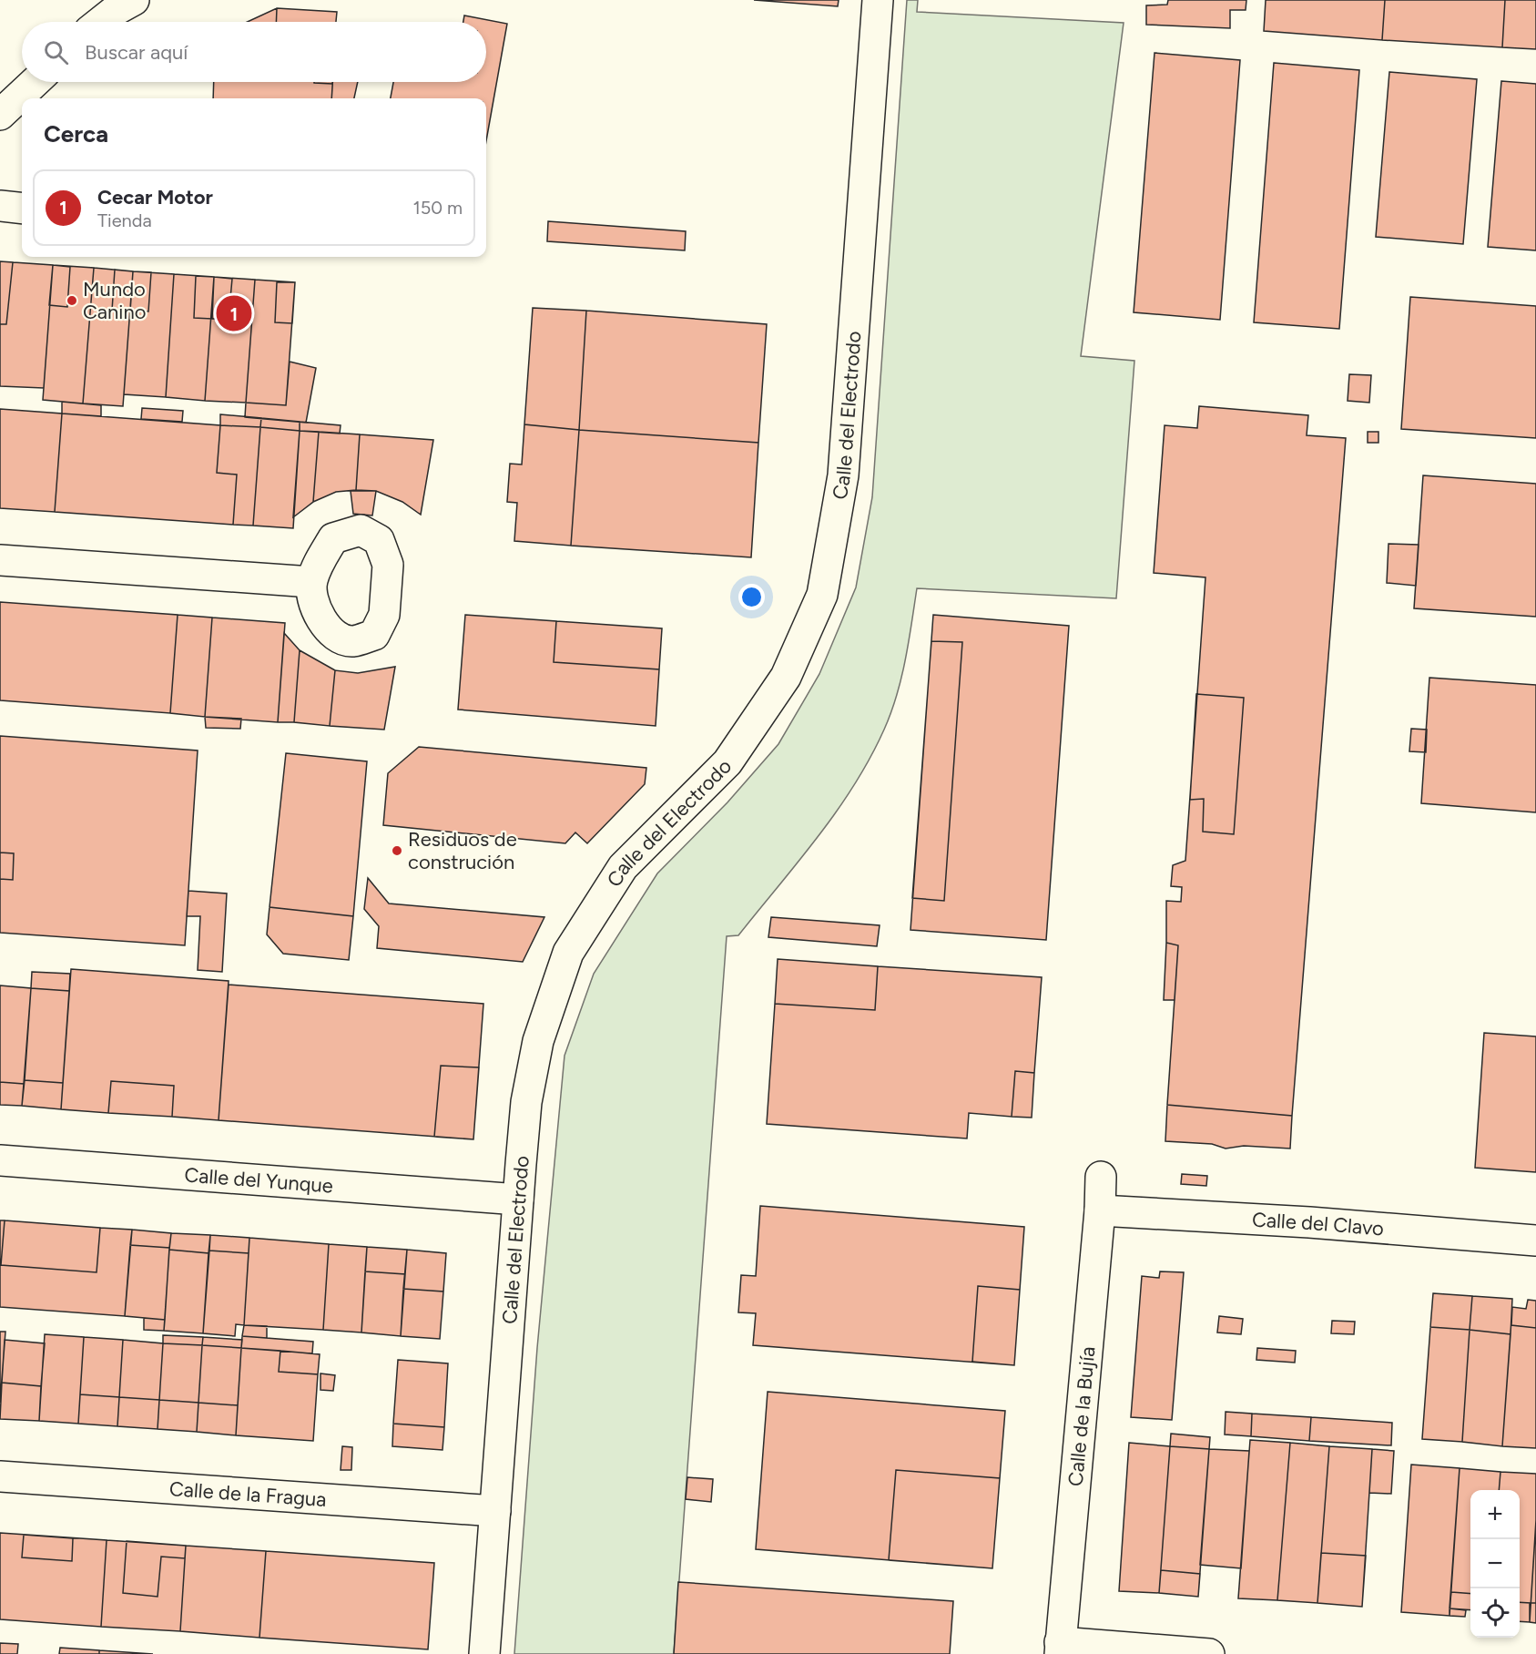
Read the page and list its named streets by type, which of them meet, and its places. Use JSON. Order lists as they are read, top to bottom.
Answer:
{
  "streets": {
    "street": [
      "Calle del Electrodo",
      "Calle del Yunque",
      "Calle del Clavo",
      "Calle de la Bujía",
      "Calle de la Fragua"
    ]
  },
  "crossings": [
    ["Calle del Electrodo", "Calle del Yunque"],
    ["Calle del Electrodo", "Calle de la Fragua"],
    ["Calle del Clavo", "Calle de la Bujía"]
  ],
  "places": ["Mundo Canino", "Residuos de construción"],
  "page": {
    "search": "Buscar aquí",
    "heading": "Cerca",
    "list": [
      {
        "mark": "1",
        "name": "Cecar Motor",
        "note": "Tienda",
        "value": "150 m"
      }
    ],
    "pins": "1",
    "map_buttons": ["+", "−"]
  }
}
